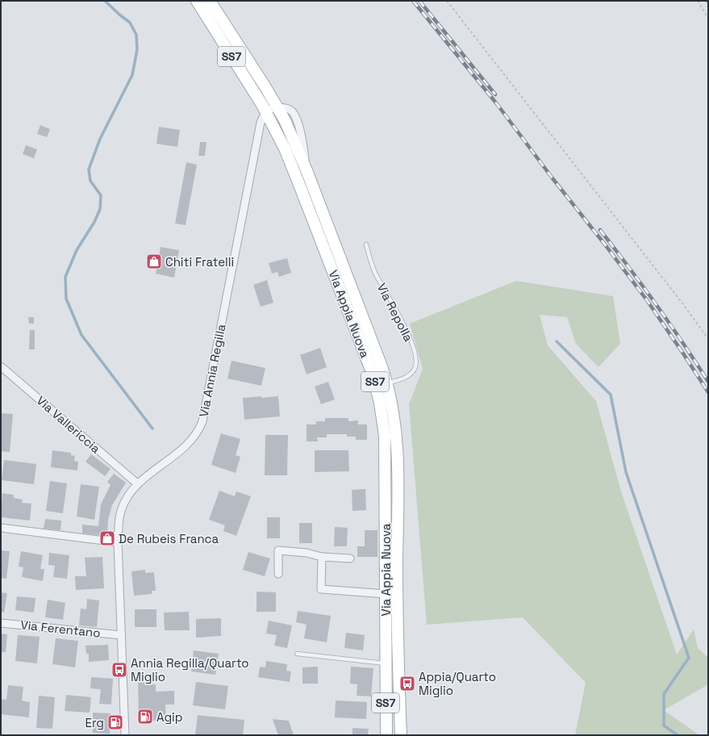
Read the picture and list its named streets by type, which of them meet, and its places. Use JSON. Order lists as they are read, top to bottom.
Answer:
{
  "streets": {
    "main road": ["SS7", "Via Appia Nuova"],
    "street": ["Via Annia Regilla", "Via Vallericcia", "Via Ferentano"],
    "lane": ["Via Repolla"]
  },
  "crossings": [
    ["Via Repolla", "Via Appia Nuova"],
    ["Via Appia Nuova", "Via Annia Regilla"],
    ["Via Annia Regilla", "Via Vallericcia"],
    ["Via Annia Regilla", "Via Ferentano"]
  ],
  "places": {
    "shop": ["Chiti Fratelli", "De Rubeis Franca"],
    "bus stop": ["Annia Regilla/Quarto Miglio", "Appia/Quarto Miglio"],
    "fuel station": ["Agip", "Erg"]
  }
}
